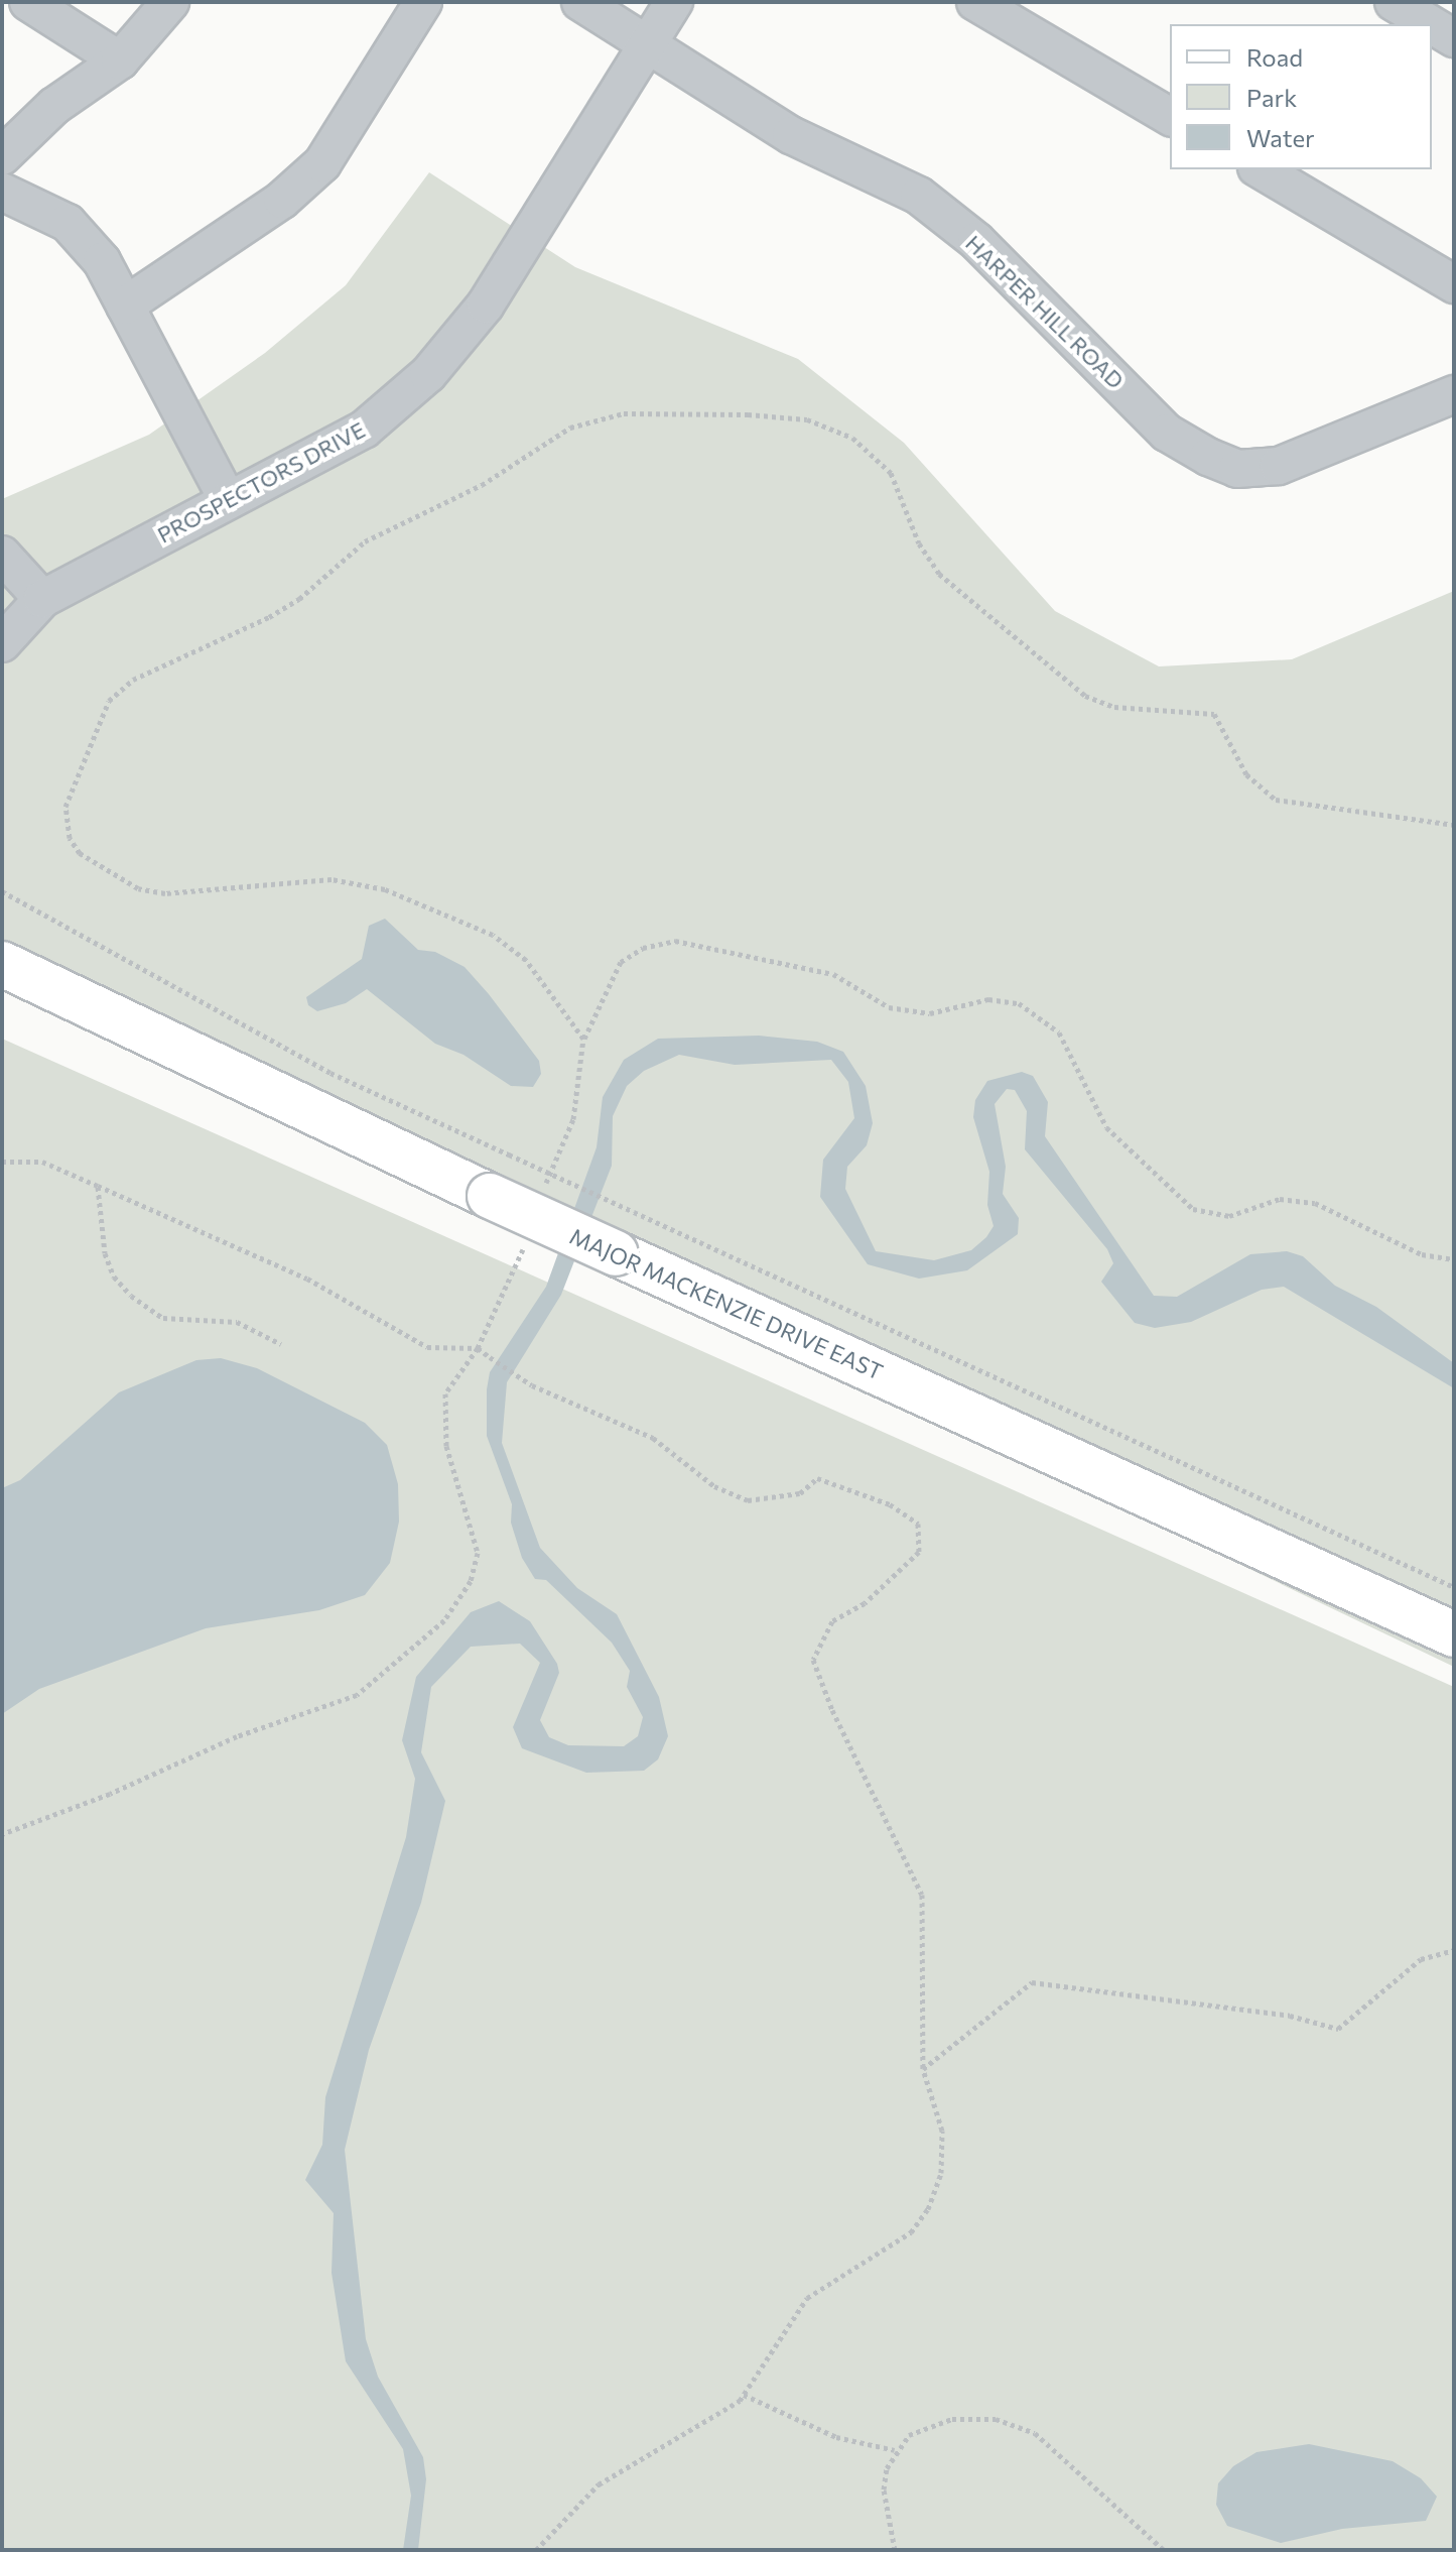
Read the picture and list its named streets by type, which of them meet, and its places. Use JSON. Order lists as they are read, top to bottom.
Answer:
{
  "streets": {
    "main road": ["MAJOR MACKENZIE DRIVE EAST"],
    "street": ["HARPER HILL ROAD", "PROSPECTORS DRIVE"]
  },
  "crossings": [
    ["HARPER HILL ROAD", "PROSPECTORS DRIVE"]
  ],
  "legend": ["Road", "Park", "Water"]
}
